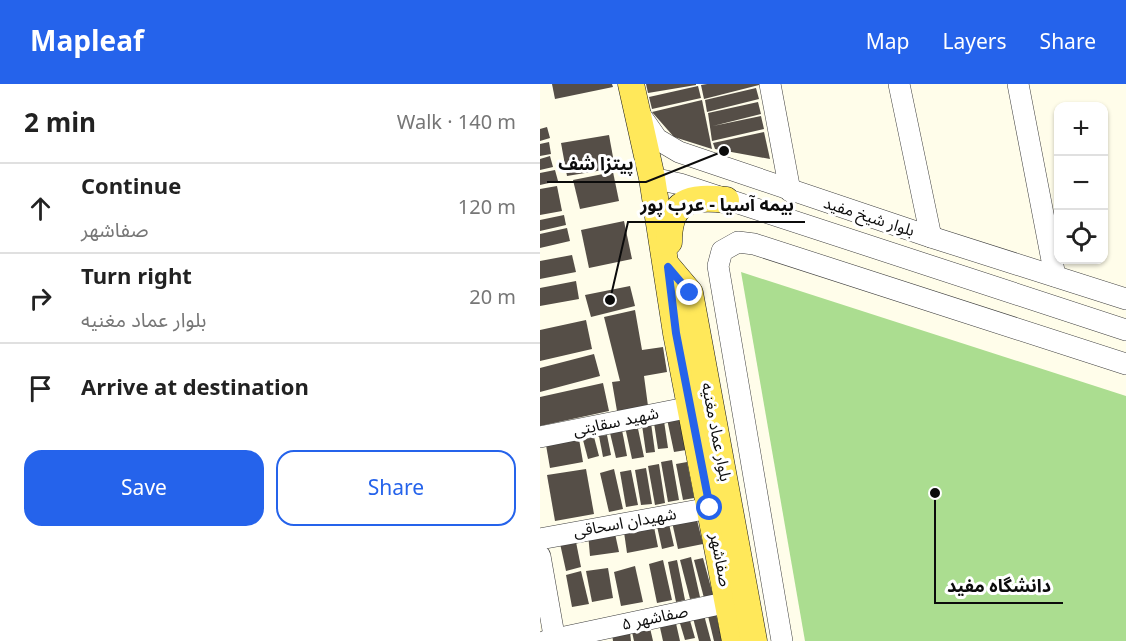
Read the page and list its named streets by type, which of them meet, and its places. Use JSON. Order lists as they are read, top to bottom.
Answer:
{
  "streets": {
    "main road": ["بلوار عماد مغنیه", "صفاشهر"],
    "street": [
      "بلوار شیخ مفید",
      "شهید سقایتی",
      "شهیدان اسحاقی",
      "صفاشهر ۵"
    ]
  },
  "crossings": [
    ["شهید سقایتی", "صفاشهر"],
    ["بلوار عماد مغنیه", "صفاشهر"],
    ["شهیدان اسحاقی", "صفاشهر"],
    ["صفاشهر", "صفاشهر ۵"]
  ],
  "places": ["پیتزا شف", "بیمه آسیا - عرب پور", "دانشگاه مفید"],
  "page": {
    "header": "Mapleaf",
    "nav": ["Map", "Layers", "Share"],
    "heading": ["2 min", "Walk · 140 m"],
    "map_buttons": ["+", "−"],
    "list": [
      ["Continue", "صفاشهر", "120 m"],
      ["Turn right", "بلوار عماد مغنیه", "20 m"],
      "Arrive at destination"
    ],
    "buttons": ["Save", "Share"]
  }
}
